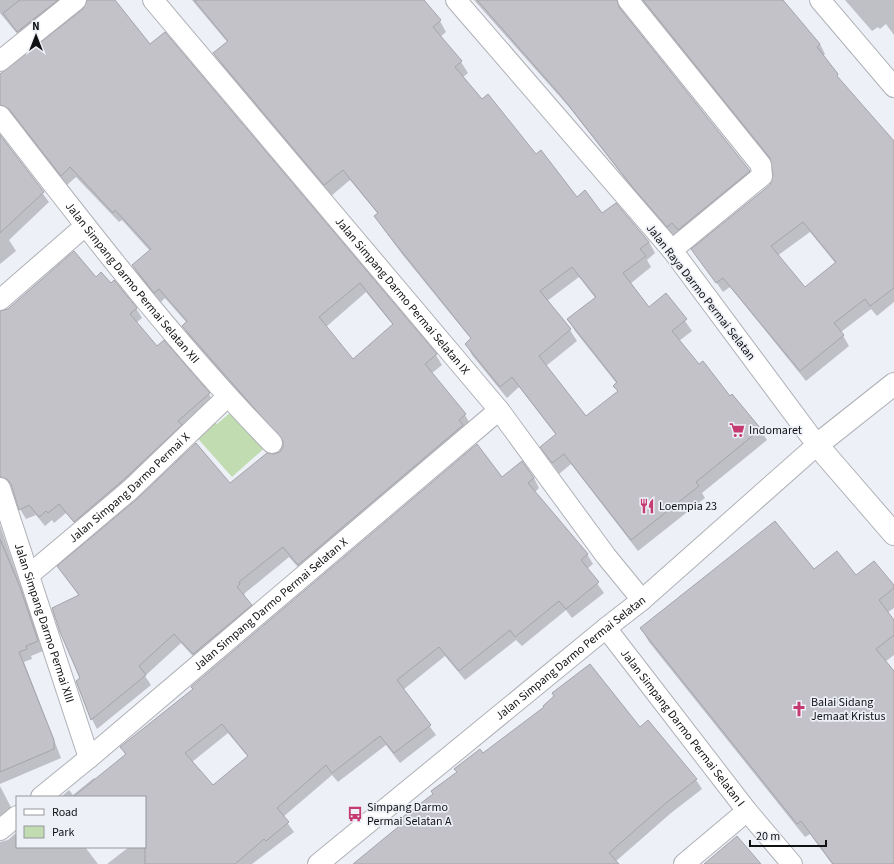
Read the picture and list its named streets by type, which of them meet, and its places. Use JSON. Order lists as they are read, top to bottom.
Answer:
{
  "streets": {
    "street": [
      "Jalan Simpang Darmo Permai Selatan XII",
      "Jalan Raya Darmo Permai Selatan",
      "Jalan Simpang Darmo Permai Selatan IX",
      "Jalan Simpang Darmo Permai X",
      "Jalan Simpang Darmo Permai Selatan X",
      "Jalan Simpang Darmo Permai XIII",
      "Jalan Simpang Darmo Permai Selatan",
      "Jalan Simpang Darmo Permai Selatan I"
    ]
  },
  "crossings": [
    ["Jalan Simpang Darmo Permai Selatan XII", "Jalan Simpang Darmo Permai X"],
    ["Jalan Raya Darmo Permai Selatan", "Jalan Simpang Darmo Permai Selatan"],
    ["Jalan Simpang Darmo Permai Selatan IX", "Jalan Simpang Darmo Permai Selatan X"],
    ["Jalan Simpang Darmo Permai Selatan IX", "Jalan Simpang Darmo Permai Selatan"],
    ["Jalan Simpang Darmo Permai X", "Jalan Simpang Darmo Permai XIII"],
    ["Jalan Simpang Darmo Permai Selatan X", "Jalan Simpang Darmo Permai XIII"],
    ["Jalan Simpang Darmo Permai Selatan", "Jalan Simpang Darmo Permai Selatan I"]
  ],
  "places": {
    "supermarket": ["Indomaret"],
    "restaurant": ["Loempia 23"],
    "church": ["Balai Sidang Jemaat Kristus"],
    "bus stop": ["Simpang Darmo Permai Selatan A"]
  },
  "legend": ["Road", "Park"],
  "scale_bar": "20 m",
  "north": "top"
}
